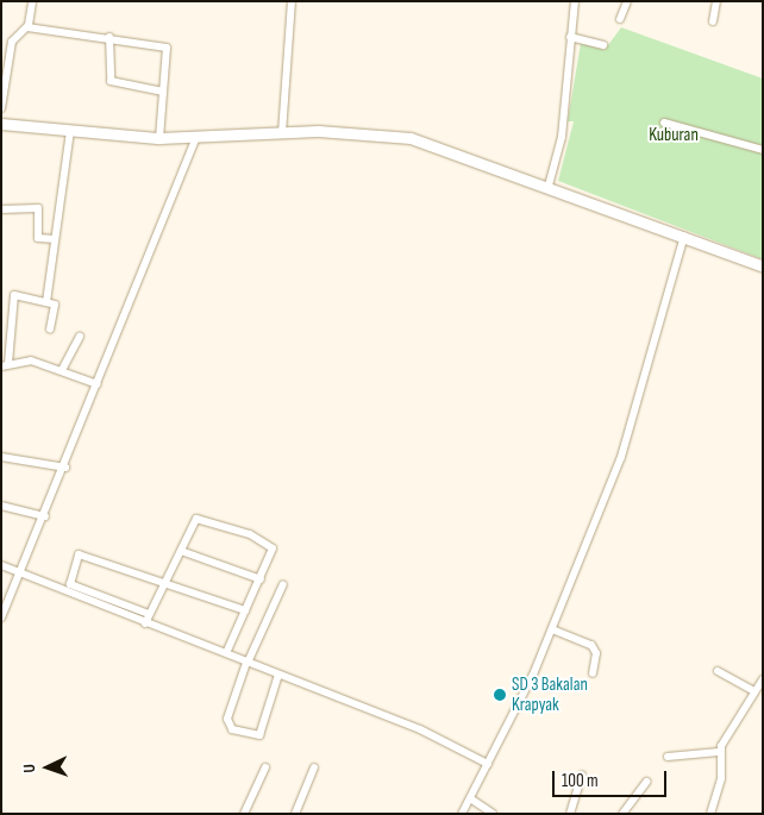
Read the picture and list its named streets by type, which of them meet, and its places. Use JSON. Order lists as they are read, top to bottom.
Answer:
{
  "parks": ["Kuburan"],
  "places": ["SD 3 Bakalan Krapyak"],
  "scale_bar": "100 m",
  "north": "left"
}
